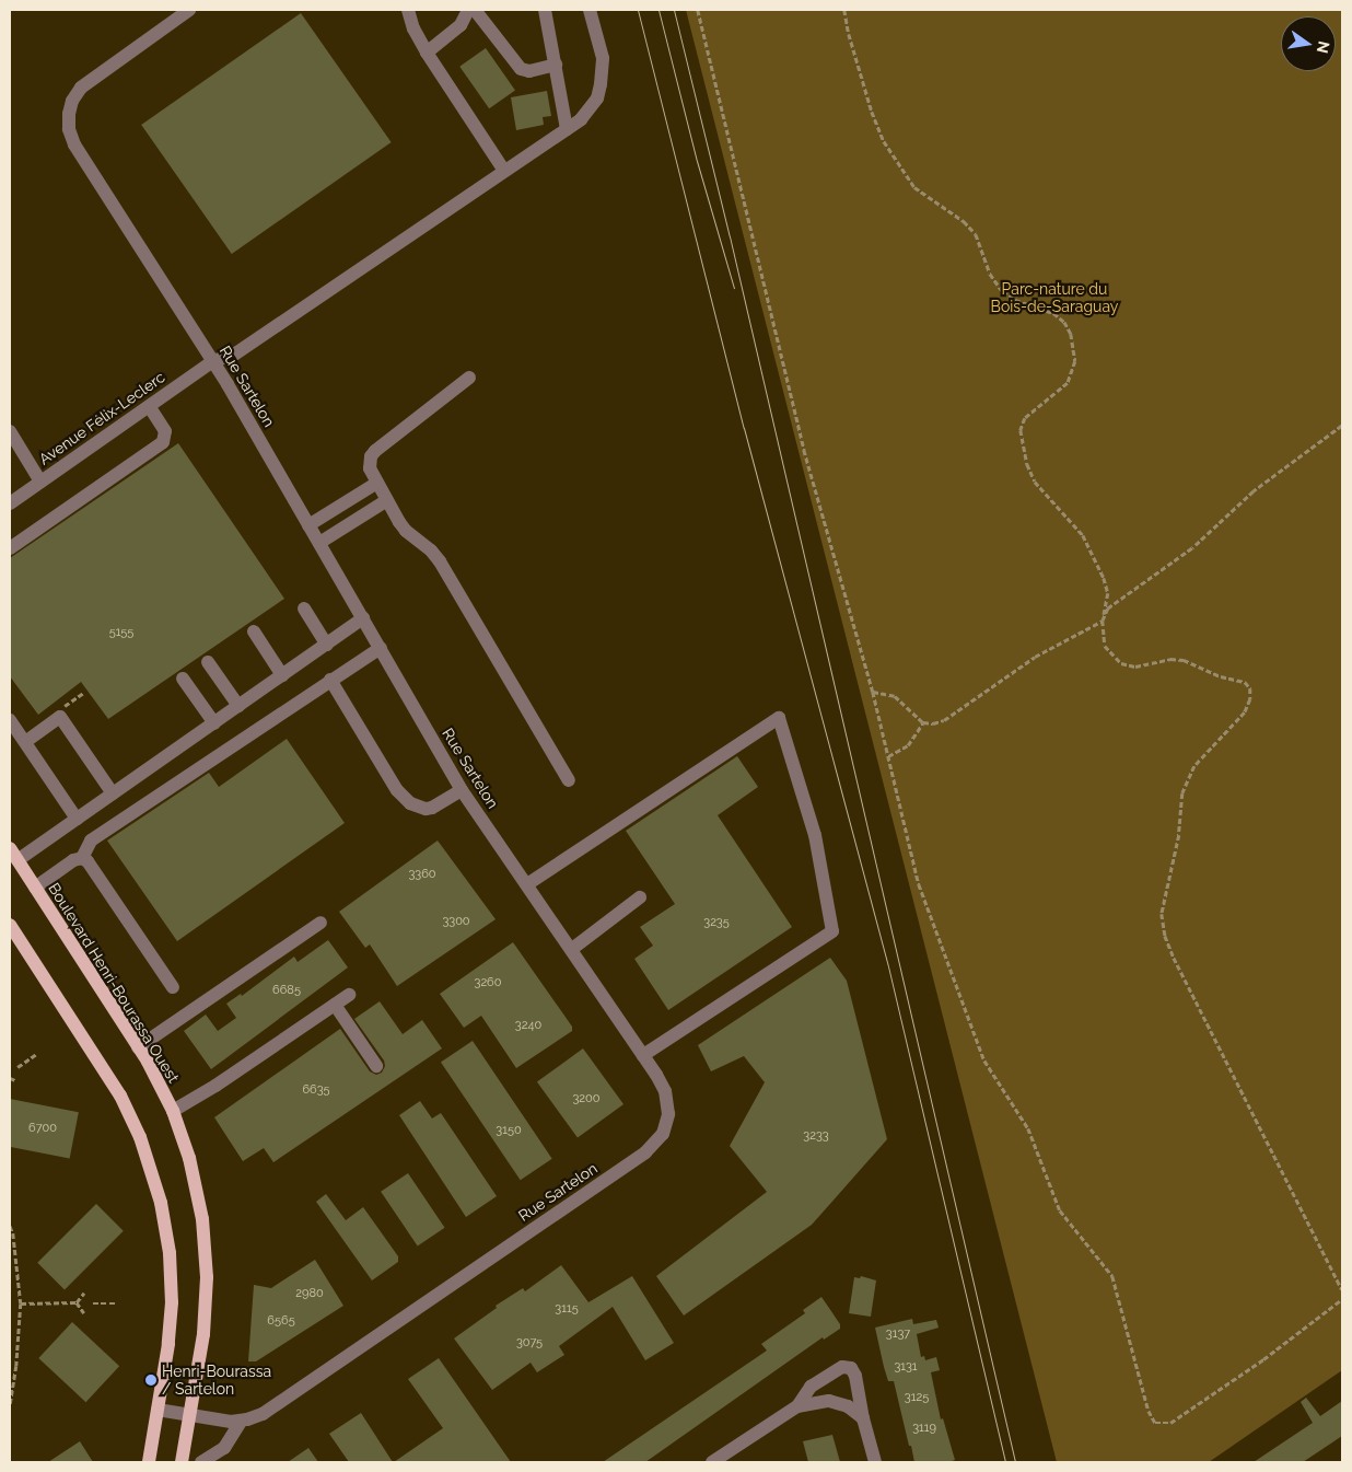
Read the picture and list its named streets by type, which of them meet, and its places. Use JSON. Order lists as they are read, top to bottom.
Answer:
{
  "streets": {
    "main road": ["Boulevard Henri-Bourassa Ouest"],
    "street": ["Rue Sartelon", "Avenue Félix-Leclerc"]
  },
  "crossings": [
    ["Rue Sartelon", "Avenue Félix-Leclerc"],
    ["Rue Sartelon", "Boulevard Henri-Bourassa Ouest"]
  ],
  "parks": ["Parc-nature du Bois-de-Saraguay"],
  "places": ["Henri-Bourassa / Sartelon"],
  "house_numbers": [
    "5155",
    "3360",
    "3300",
    "3235",
    "3260",
    "6685",
    "3240",
    "6635",
    "3200",
    "6700",
    "3150",
    "3233",
    "2980",
    "3115",
    "6565",
    "3137",
    "3075",
    "3131",
    "3125",
    "3119"
  ],
  "north": "right"
}
